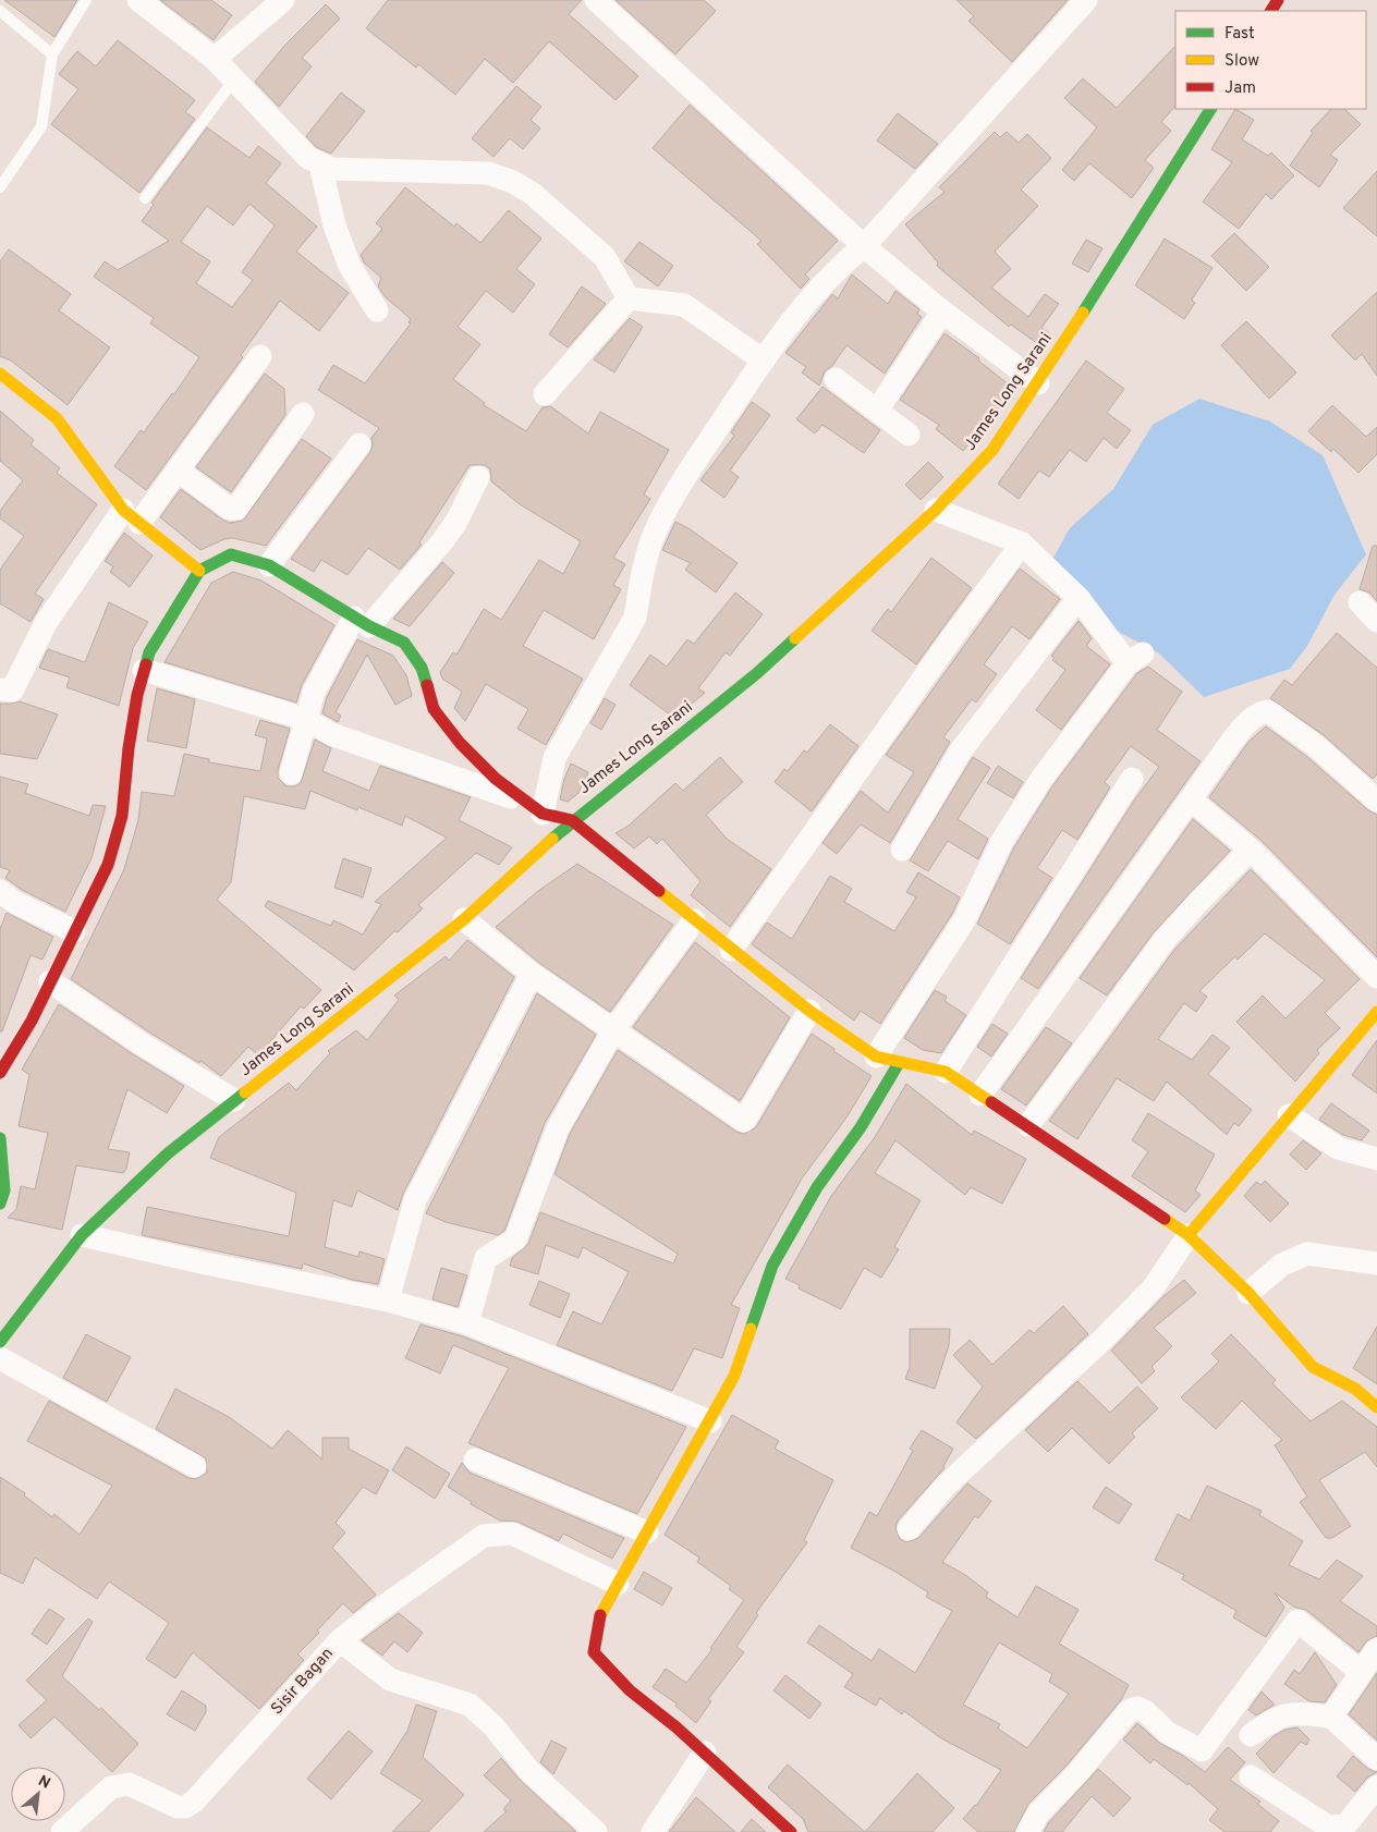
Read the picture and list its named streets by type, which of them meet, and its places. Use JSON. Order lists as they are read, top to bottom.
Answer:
{
  "streets": {
    "street": ["James Long Sarani", "Sisir Bagan"]
  },
  "legend": ["Fast", "Slow", "Jam"],
  "north": "top right"
}
